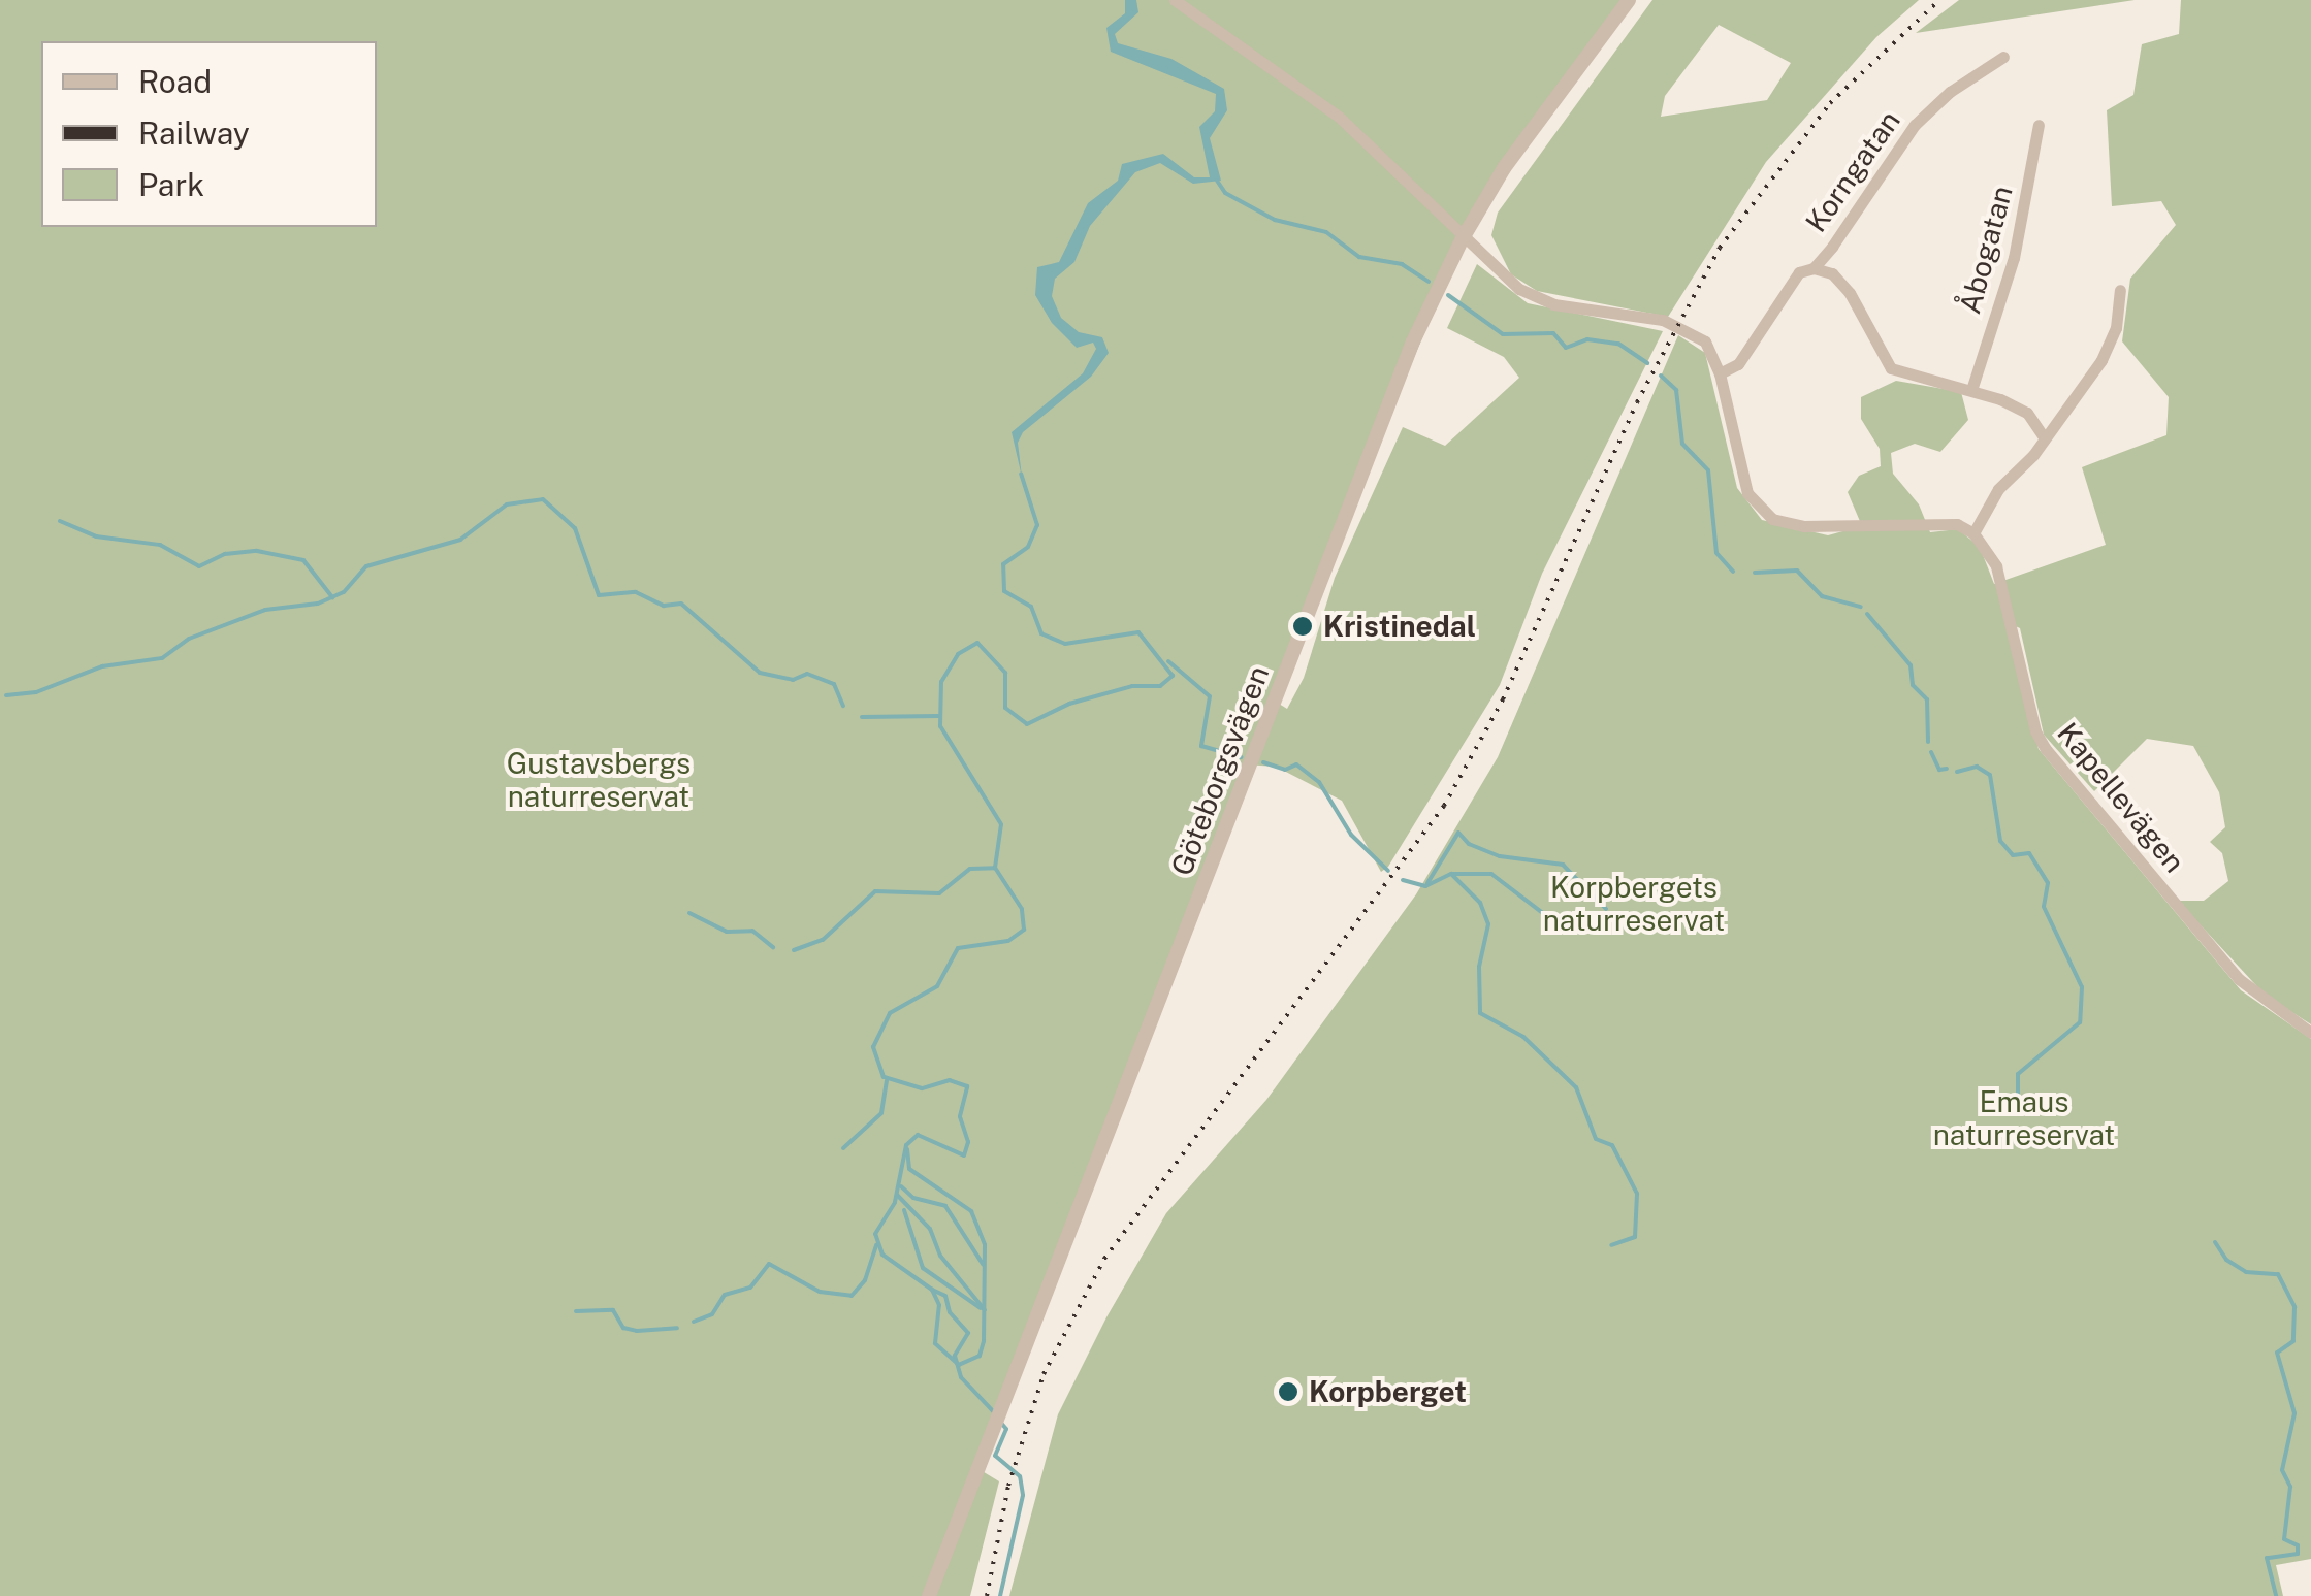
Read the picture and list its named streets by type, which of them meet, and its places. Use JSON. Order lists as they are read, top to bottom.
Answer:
{
  "streets": {
    "street": [
      "Korngatan",
      "Åbogatan",
      "Göteborgsvägen",
      "Kapellevägen"
    ]
  },
  "parks": ["Gustavsbergs naturreservat", "Korpbergets naturreservat", "Emaus naturreservat"],
  "places": ["Kristinedal", "Korpberget"],
  "legend": ["Road", "Railway", "Park"]
}
